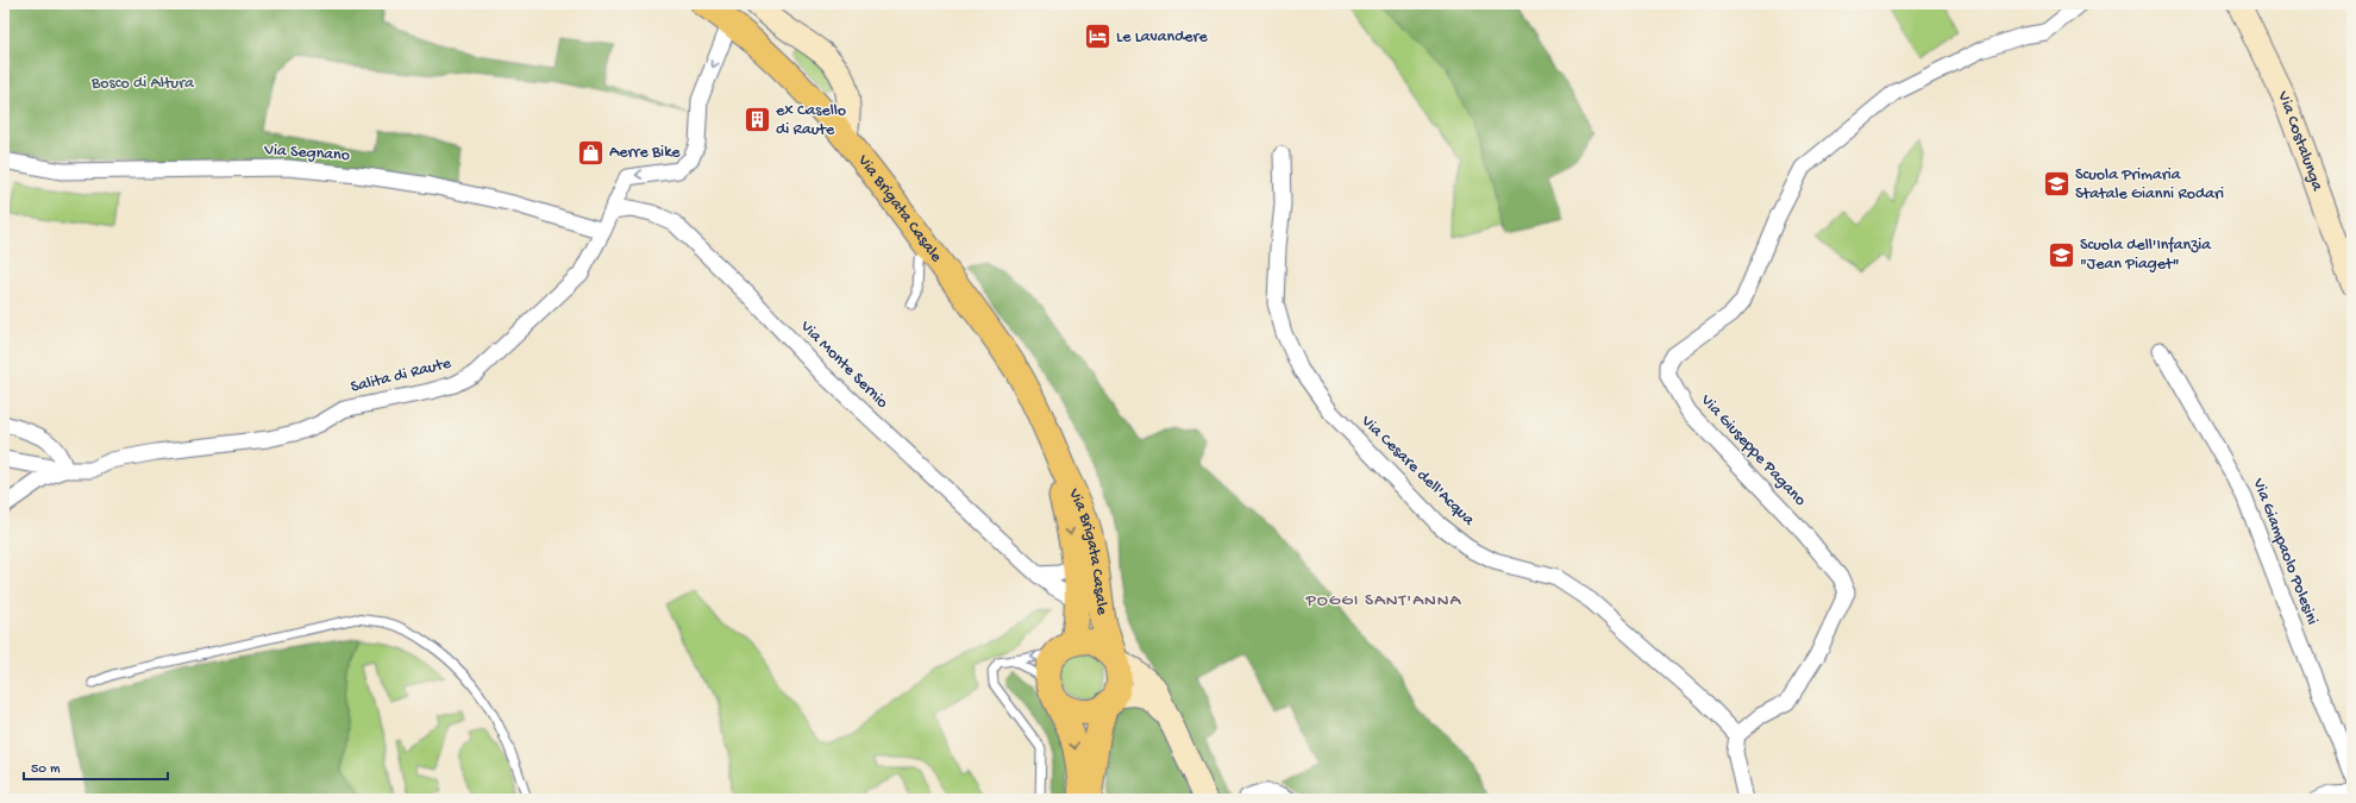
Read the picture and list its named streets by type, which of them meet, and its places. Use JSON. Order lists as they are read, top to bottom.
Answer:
{
  "streets": {
    "main road": ["Via Brigata Casale"],
    "street": [
      "Via Costalunga",
      "Via Segnano",
      "Via Monte Sernio",
      "Salita di Raute",
      "Via Giuseppe Pagano",
      "Via Cesare dell'Acqua",
      "Via Giampaolo Polesini"
    ]
  },
  "crossings": [
    ["Via Segnano", "Salita di Raute"],
    ["Via Brigata Casale", "Via Monte Sernio"],
    ["Via Brigata Casale", "Salita di Raute"],
    ["Via Monte Sernio", "Salita di Raute"],
    ["Via Giuseppe Pagano", "Via Cesare dell'Acqua"]
  ],
  "districts": ["POGGI SANT'ANNA"],
  "parks": ["Bosco di Altura"],
  "places": {
    "hotel": ["Le Lavandere"],
    "building": ["ex Casello di Raute"],
    "shop": ["Aerre Bike"],
    "school or university": ["Scuola Primaria Statale Gianni Rodari", "Scuola dell'Infanzia \"Jean Piaget\""]
  },
  "scale_bar": "50 m"
}
